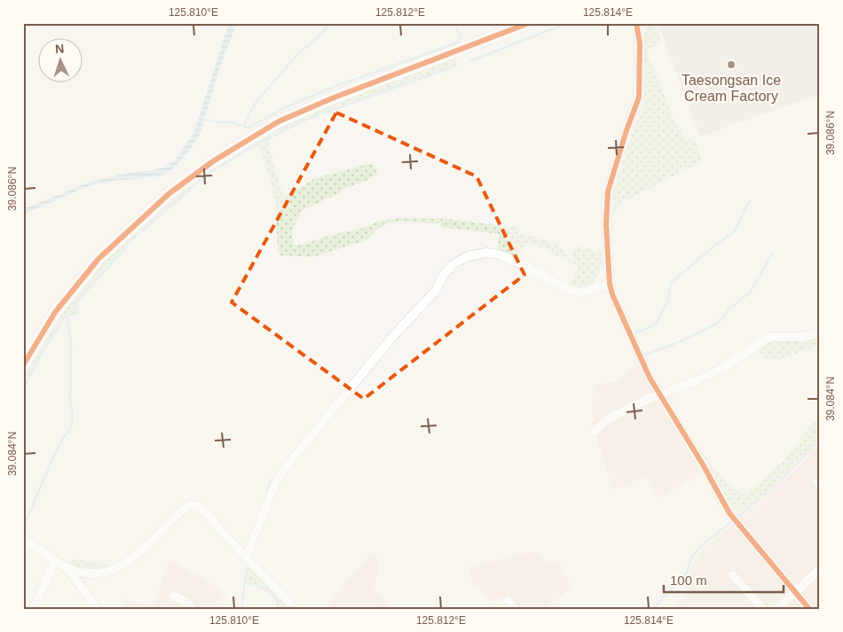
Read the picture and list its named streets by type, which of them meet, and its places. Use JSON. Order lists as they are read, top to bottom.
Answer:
{
  "places": ["Taesongsan Ice Cream Factory"],
  "scale_bar": "100 m",
  "north": "top",
  "coordinates": [
    "125.810°E",
    "125.812°E",
    "125.814°E",
    "39.086°N",
    "39.084°N"
  ]
}
